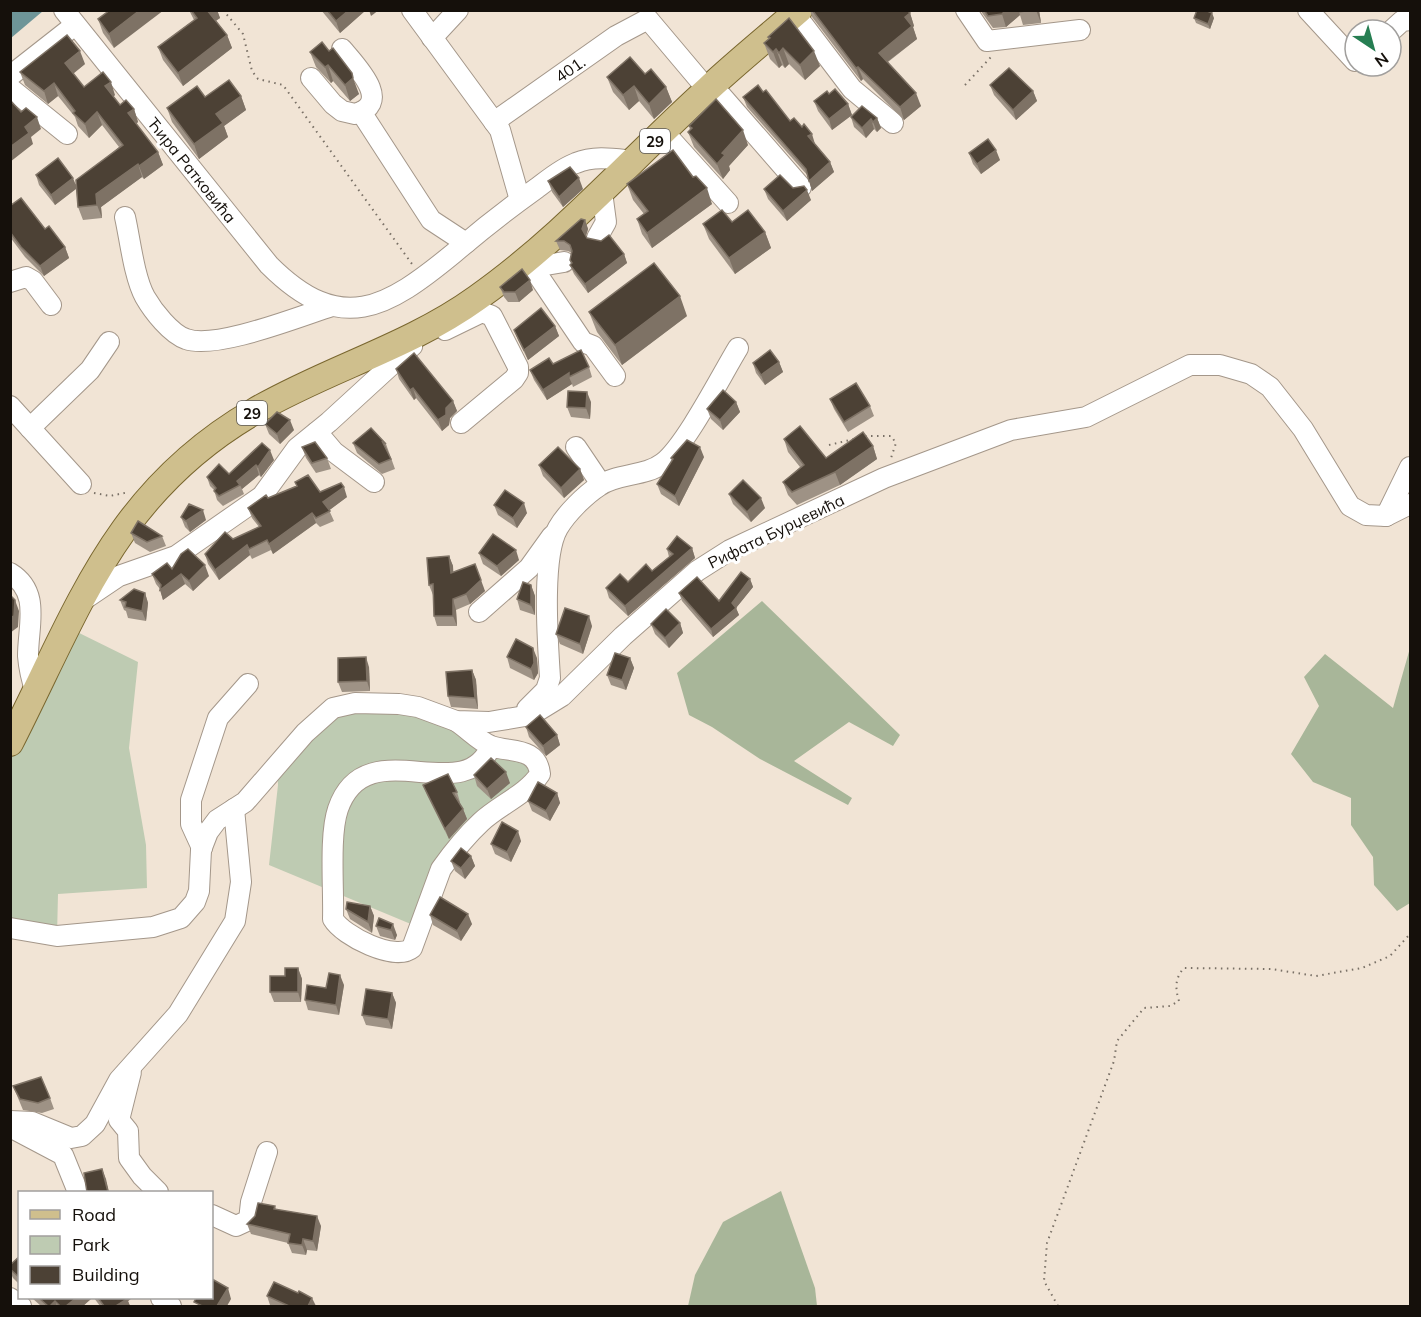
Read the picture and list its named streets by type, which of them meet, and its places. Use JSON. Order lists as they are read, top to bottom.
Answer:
{
  "streets": {
    "main road": ["29"],
    "street": ["401.", "Ћира Ратковића", "Рифата Бурџевића"]
  },
  "crossings": [
    ["401.", "29"],
    ["29", "Ћира Ратковића"]
  ],
  "legend": ["Road", "Park", "Building"],
  "north": "bottom right"
}
